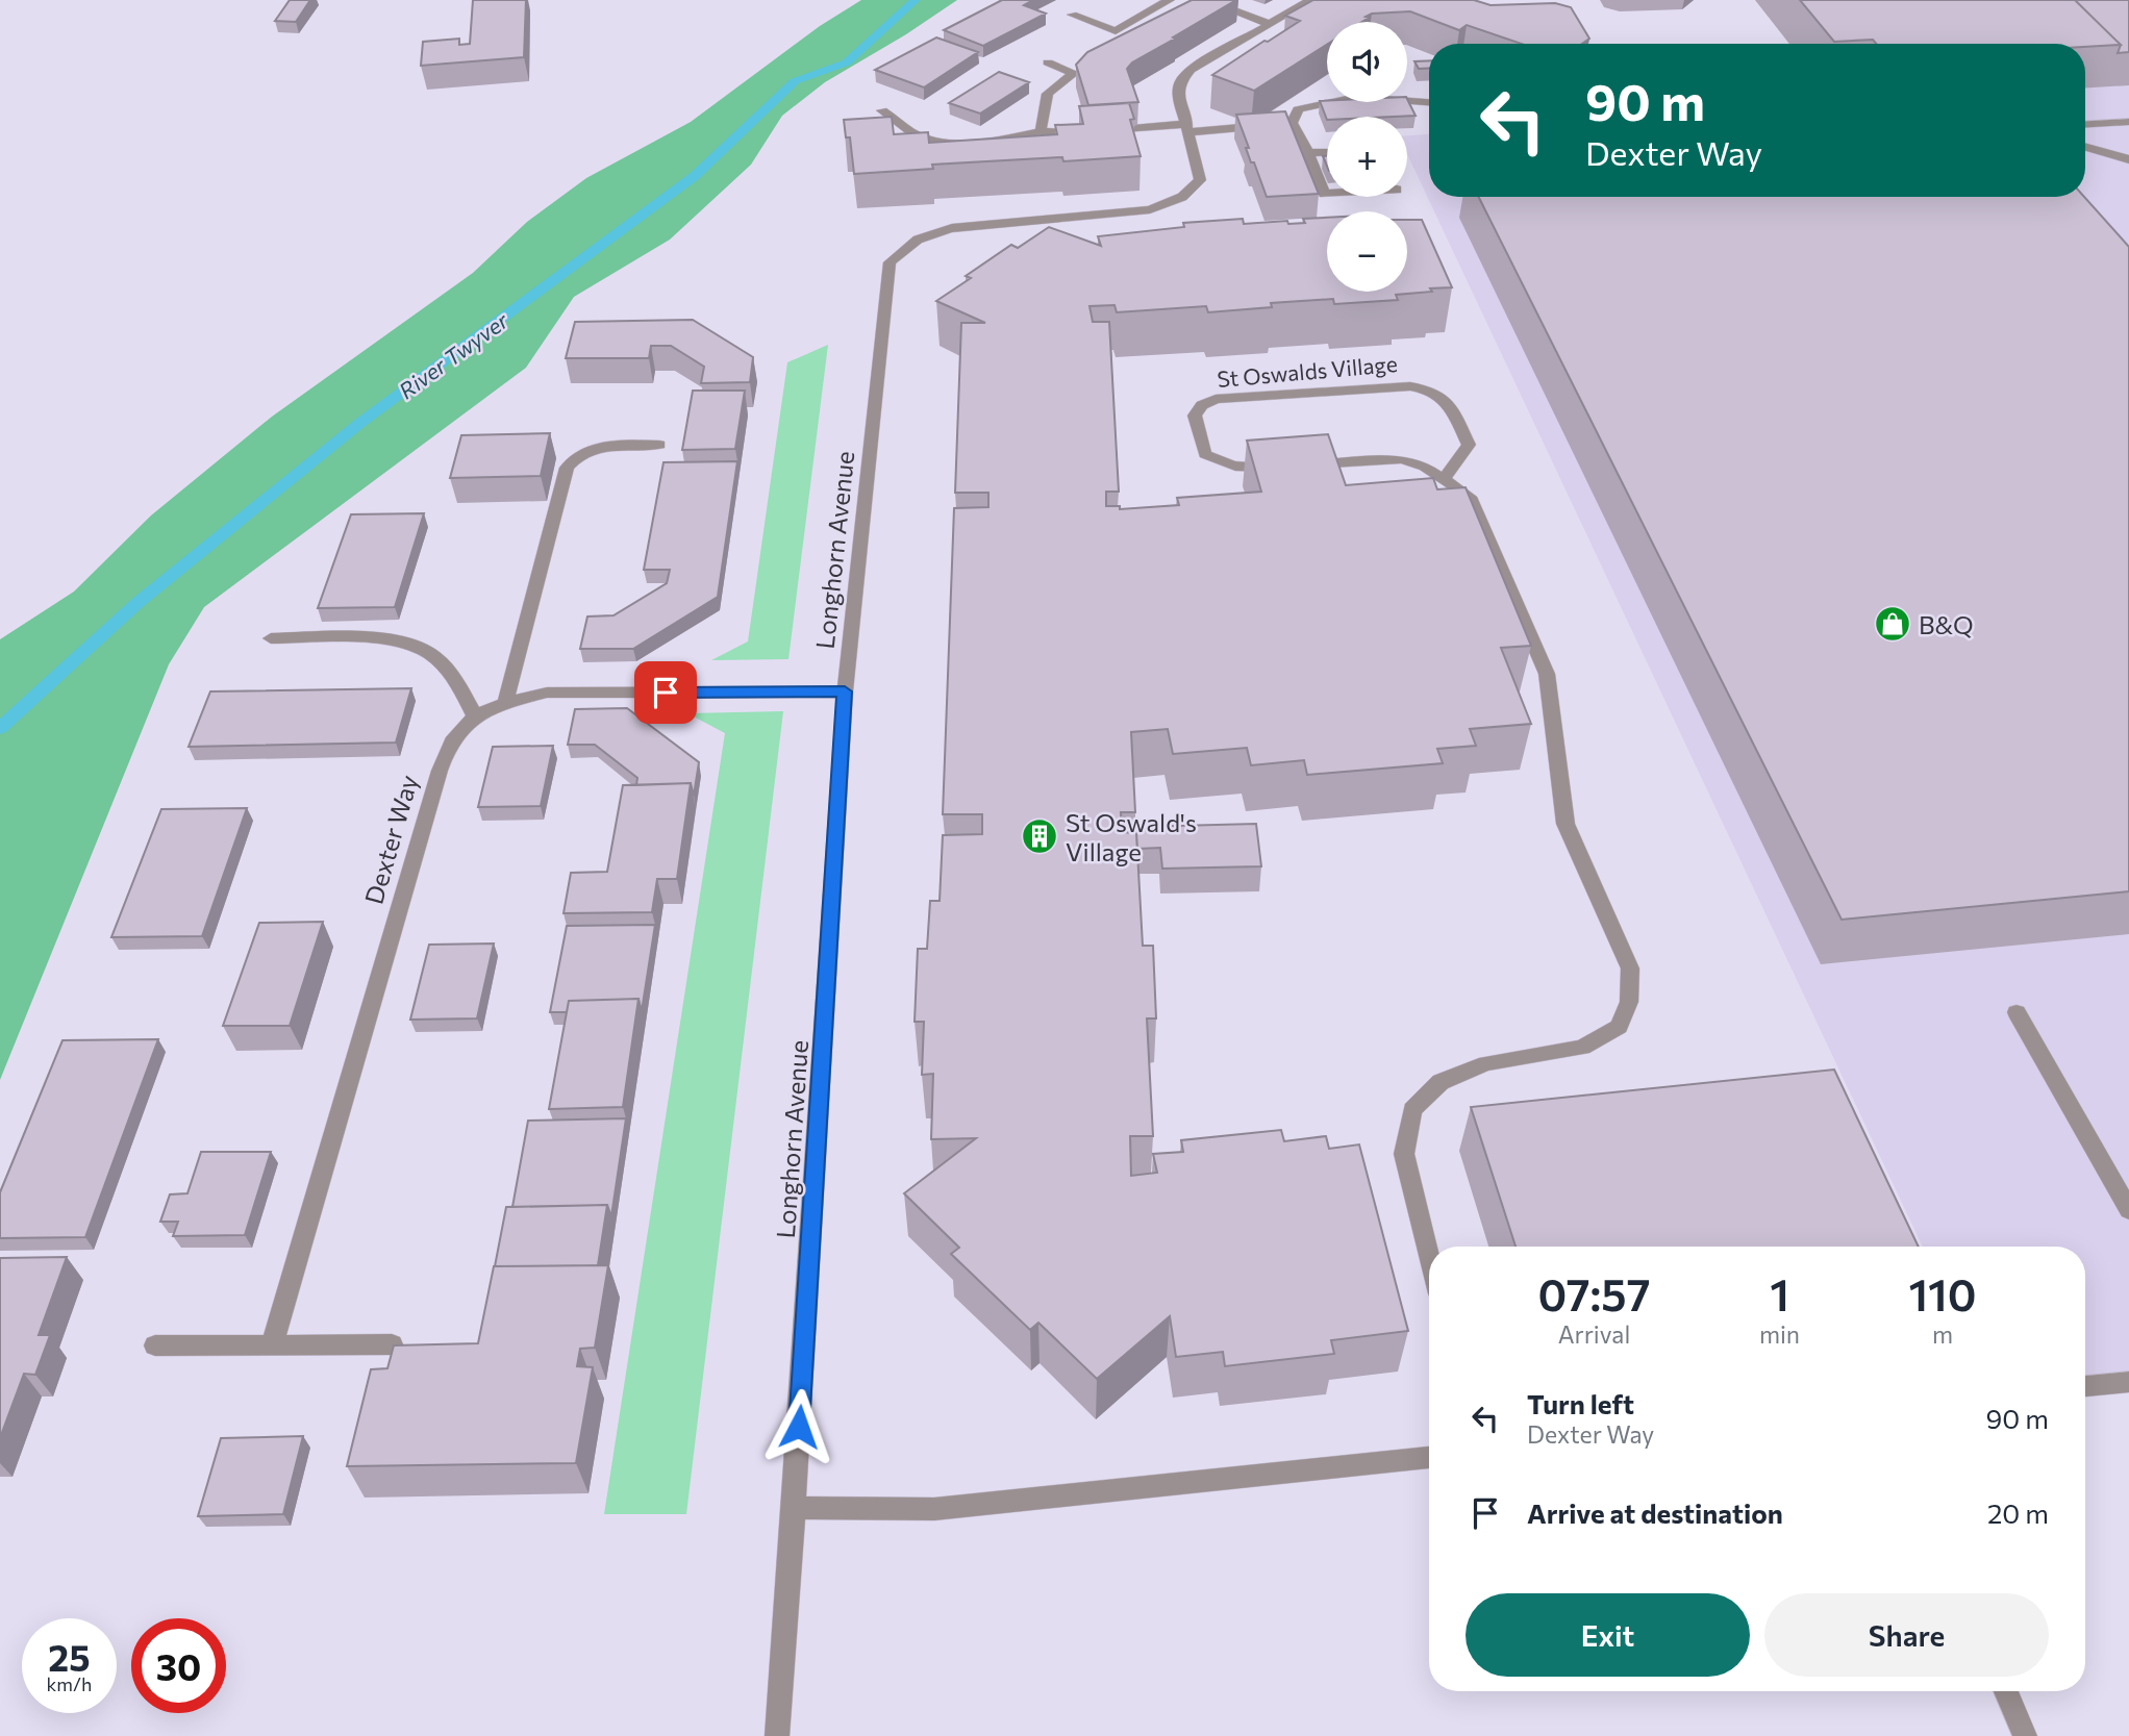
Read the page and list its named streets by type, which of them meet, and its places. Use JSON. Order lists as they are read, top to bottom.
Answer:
{
  "streets": {
    "street": ["St Oswalds Village", "Longhorn Avenue", "Dexter Way"]
  },
  "crossings": [
    ["Longhorn Avenue", "Dexter Way"]
  ],
  "water": ["River Twyver"],
  "places": {
    "shop": ["B&Q"],
    "building": ["St Oswald's Village"]
  },
  "page": {
    "map_buttons": ["+", "−"],
    "turn": ["90 m", "Dexter Way"],
    "eta": [
      "07:57",
      "Arrival",
      "1",
      "min",
      "110",
      "m"
    ],
    "list": [
      {
        "name": "Turn left",
        "note": "Dexter Way",
        "value": "90 m"
      },
      {
        "name": "Arrive at destination",
        "value": "20 m"
      }
    ],
    "buttons": ["Exit", "Share"],
    "speed": "25 km/h",
    "limit": "30"
  }
}
